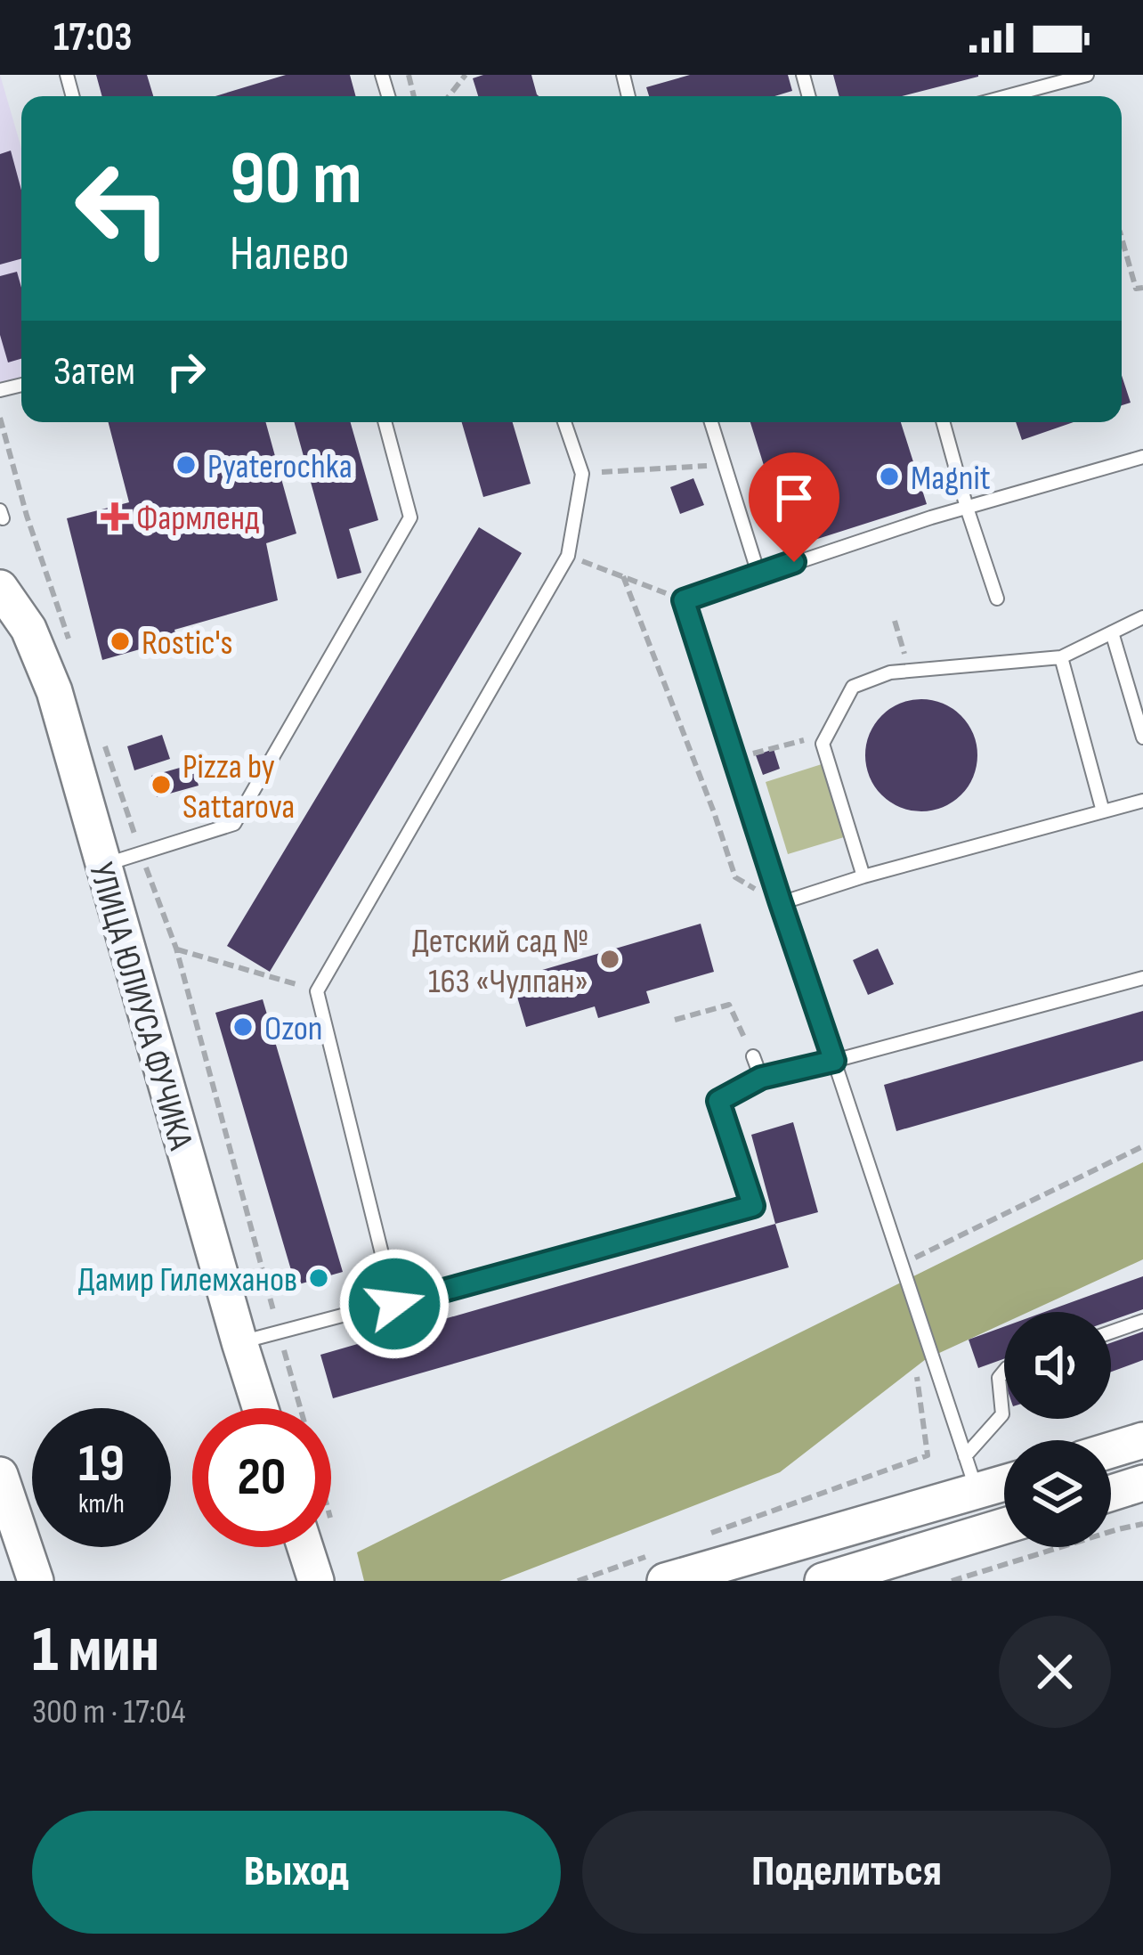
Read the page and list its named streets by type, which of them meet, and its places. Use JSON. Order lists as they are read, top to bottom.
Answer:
{
  "streets": {
    "main road": ["УЛИЦА ЮЛИУСА ФУЧИКА"]
  },
  "places": {
    "other": [
      "Pyaterochka",
      "Magnit",
      "Rostic's",
      "Pizza by Sattarova",
      "Детский сад № 163 «Чулпан»",
      "Ozon",
      "Дамир Гилемханов"
    ],
    "health": ["Фармленд"]
  },
  "page": {
    "status": "17:03",
    "turn": ["90 m", "Налево"],
    "then": "Затем",
    "speed": "19 km/h",
    "limit": "20",
    "heading": ["1 мин", "300 m · 17:04"],
    "buttons": ["Выход", "Поделиться"]
  }
}
